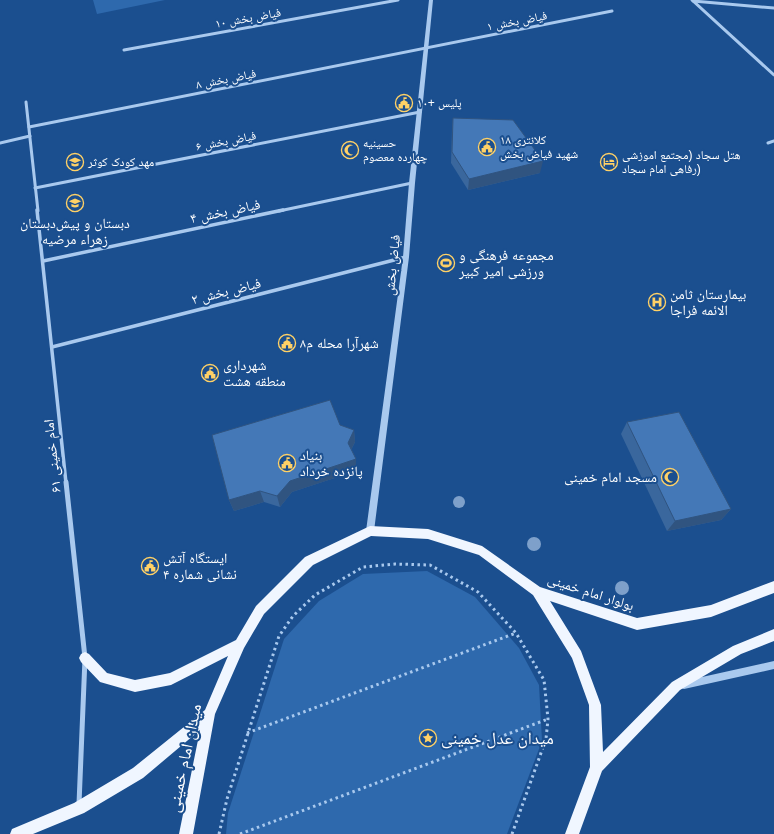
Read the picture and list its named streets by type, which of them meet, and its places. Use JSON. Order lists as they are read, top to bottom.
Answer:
{
  "streets": {
    "main road": ["بولوار امام خمینی", "میدان امام خمینی"],
    "street": [
      "فیاض بخش ۱۰",
      "فیاض بخش ۱",
      "فیاض بخش ۸",
      "فیاض بخش ۶",
      "فیاض بخش ۴",
      "فیاض بخش",
      "فیاض بخش ۲",
      "امام خمینی ۶۱"
    ]
  },
  "crossings": [
    ["فیاض بخش ۱", "فیاض بخش ۸"],
    ["فیاض بخش ۱", "فیاض بخش"],
    ["فیاض بخش ۸", "فیاض بخش"],
    ["فیاض بخش ۸", "امام خمینی ۶۱"],
    ["فیاض بخش ۶", "فیاض بخش"],
    ["فیاض بخش ۶", "امام خمینی ۶۱"],
    ["فیاض بخش ۴", "فیاض بخش"],
    ["فیاض بخش ۴", "امام خمینی ۶۱"],
    ["فیاض بخش", "فیاض بخش ۲"],
    ["فیاض بخش", "میدان امام خمینی"],
    ["فیاض بخش ۲", "امام خمینی ۶۱"],
    ["بولوار امام خمینی", "میدان امام خمینی"]
  ],
  "places": {
    "public building": [
      "پلیس +۱۰",
      "کلانتری ۱۸ شهید فیاض بخش",
      "شهرآرا محله م۸",
      "شهرداری منطقه هشت",
      "بنیاد پانزده خرداد",
      "ایستگاه آتش نشانی شماره ۴"
    ],
    "mosque": ["حسینیه چهارده معصوم", "مسجد امام خمینی"],
    "school or university": ["مهد کودک کوثر", "دبستان و پیش‌دبستان زهراء مرضیه"],
    "hotel": ["هتل سجاد (مجتمع اموزشی رفاهی امام سجاد)"],
    "sports": ["مجموعه فرهنگی و ورزشی امیر کبیر"],
    "hospital": ["بیمارستان ثامن الائمه فراجا"],
    "place": ["میدان عدل خمینی"]
  }
}
